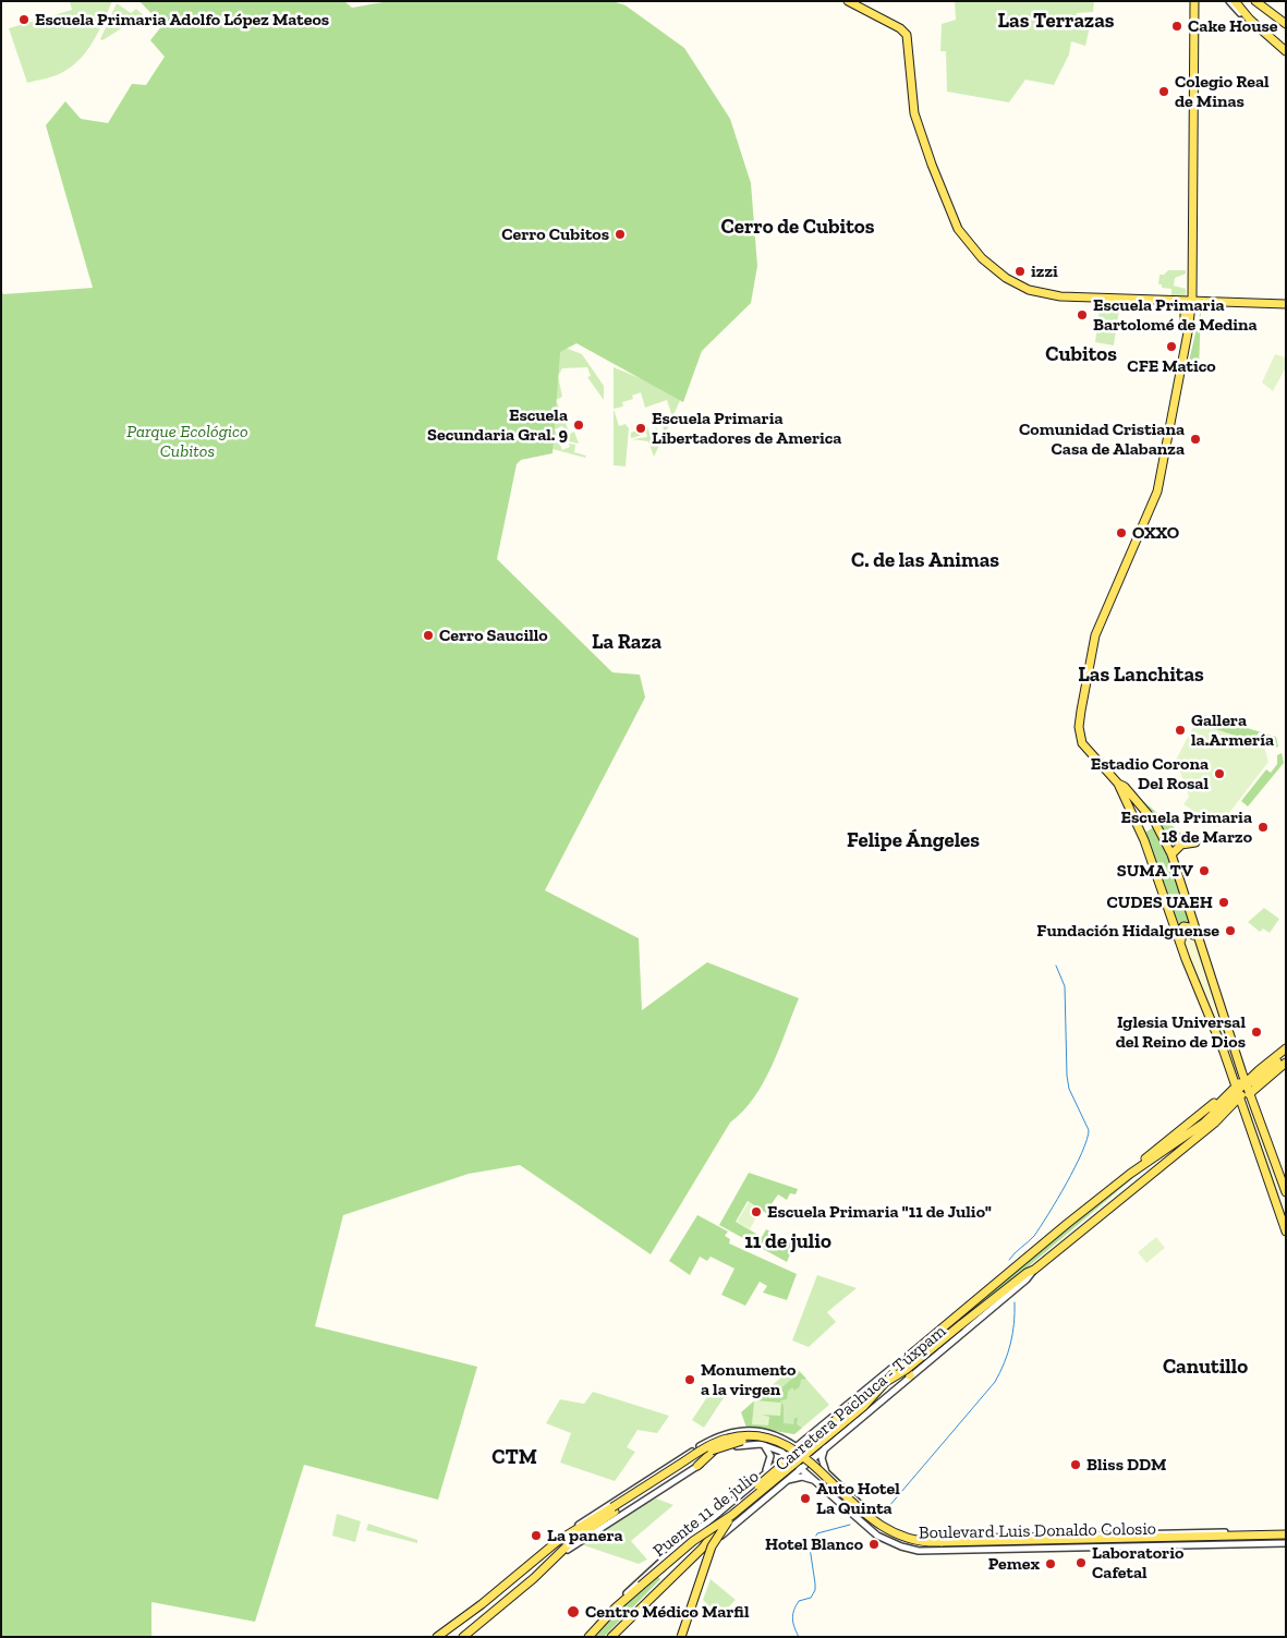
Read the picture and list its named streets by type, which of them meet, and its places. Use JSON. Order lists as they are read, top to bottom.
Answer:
{
  "streets": {
    "main road": ["Carretera Pachuca - Túxpam", "Puente 11 de julio"],
    "street": ["Boulevard Luis Donaldo Colosio"]
  },
  "crossings": [
    ["Carretera Pachuca - Túxpam", "Puente 11 de julio"],
    ["Carretera Pachuca - Túxpam", "Boulevard Luis Donaldo Colosio"]
  ],
  "districts": [
    "Las Terrazas",
    "Cerro de Cubitos",
    "Cubitos",
    "C. de las Animas",
    "La Raza",
    "Las Lanchitas",
    "Felipe Ángeles",
    "11 de julio",
    "Canutillo",
    "CTM"
  ],
  "parks": ["Parque Ecológico Cubitos"],
  "places": [
    "Escuela Primaria Adolfo López Mateos",
    "Cake House",
    "Colegio Real de Minas",
    "Cerro Cubitos",
    "izzi",
    "Escuela Primaria Bartolomé de Medina",
    "CFE Matico",
    "Escuela Secundaria Gral. 9",
    "Escuela Primaria Libertadores de America",
    "Comunidad Cristiana Casa de Alabanza",
    "OXXO",
    "Cerro Saucillo",
    "Gallera la.Armería",
    "Estadio Corona Del Rosal",
    "Escuela Primaria 18 de Marzo",
    "SUMA TV",
    "CUDES UAEH",
    "Fundación Hidalguense",
    "Iglesia Universal del Reino de Dios",
    "Escuela Primaria \"11 de Julio\"",
    "Monumento a la virgen",
    "Bliss DDM",
    "Auto Hotel La Quinta",
    "La panera",
    "Hotel Blanco",
    "Laboratorio Cafetal",
    "Pemex",
    "Centro Médico Marfil"
  ]
}
